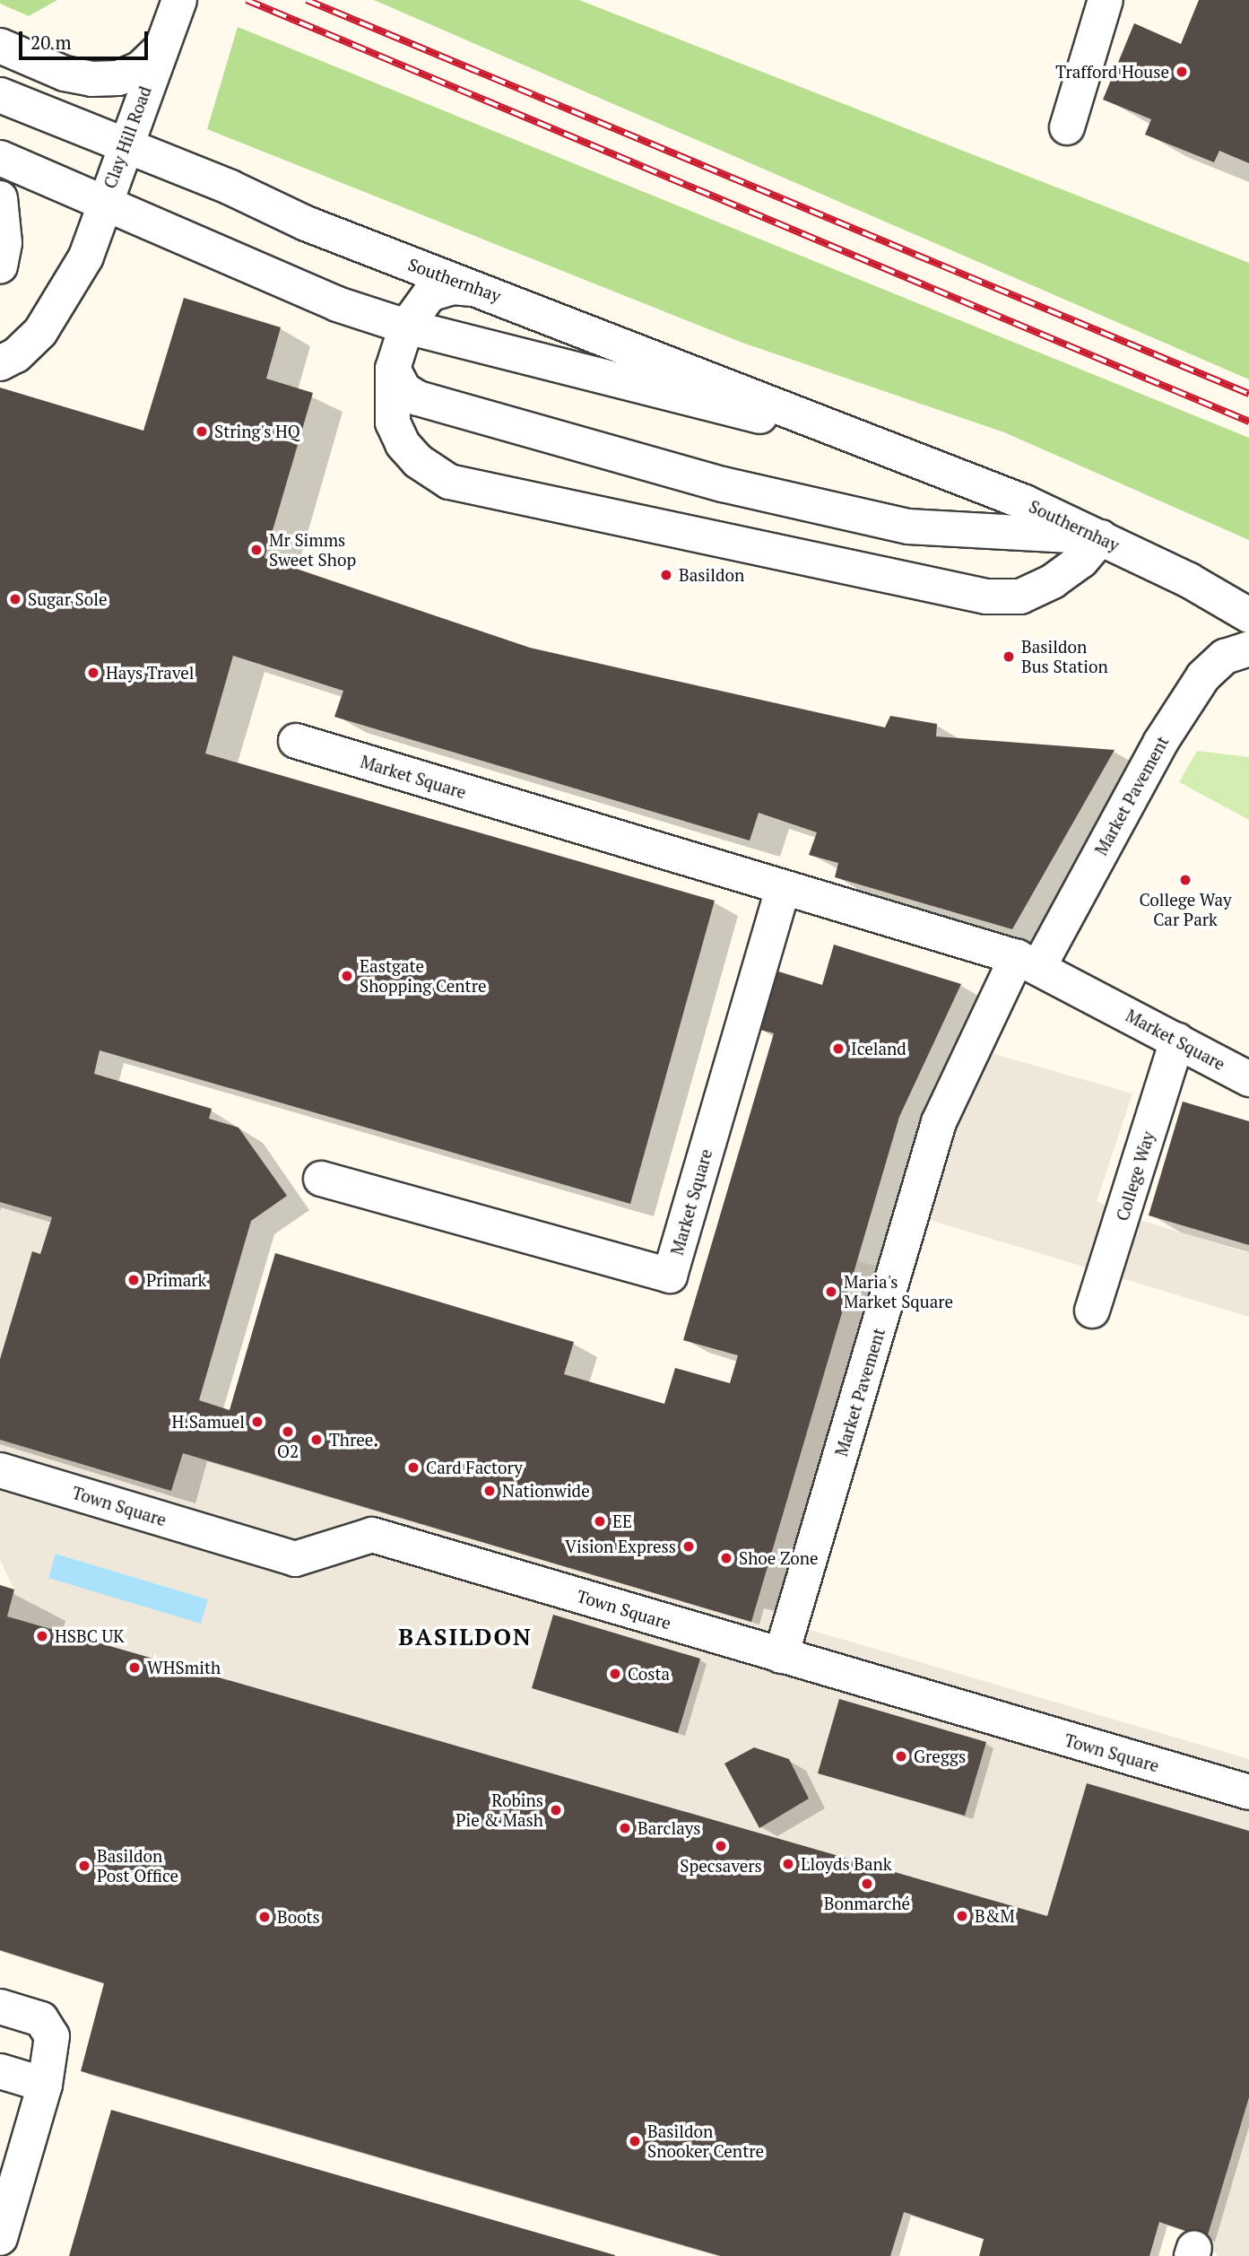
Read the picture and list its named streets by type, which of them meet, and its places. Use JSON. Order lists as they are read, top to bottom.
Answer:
{
  "streets": {
    "street": [
      "Clay Hill Road",
      "Southernhay",
      "Market Square",
      "Market Pavement",
      "College Way",
      "Town Square"
    ]
  },
  "crossings": [
    ["Clay Hill Road", "Southernhay"],
    ["Market Square", "Market Pavement"],
    ["Market Square", "College Way"],
    ["Market Pavement", "Town Square"]
  ],
  "districts": ["BASILDON"],
  "places": [
    "Trafford House",
    "String's HQ",
    "Mr Simms Sweet Shop",
    "Basildon",
    "Sugar Sole",
    "Basildon Bus Station",
    "Hays Travel",
    "College Way Car Park",
    "Eastgate Shopping Centre",
    "Iceland",
    "Primark",
    "Maria's Market Square",
    "H.Samuel",
    "O2",
    "Three.",
    "Card Factory",
    "Nationwide",
    "EE",
    "Vision Express",
    "Shoe Zone",
    "HSBC UK",
    "WHSmith",
    "Costa",
    "Greggs",
    "Robins Pie & Mash",
    "Barclays",
    "Specsavers",
    "Lloyds Bank",
    "Basildon Post Office",
    "Bonmarché",
    "B&M",
    "Boots",
    "Basildon Snooker Centre"
  ],
  "scale_bar": "20 m"
}
